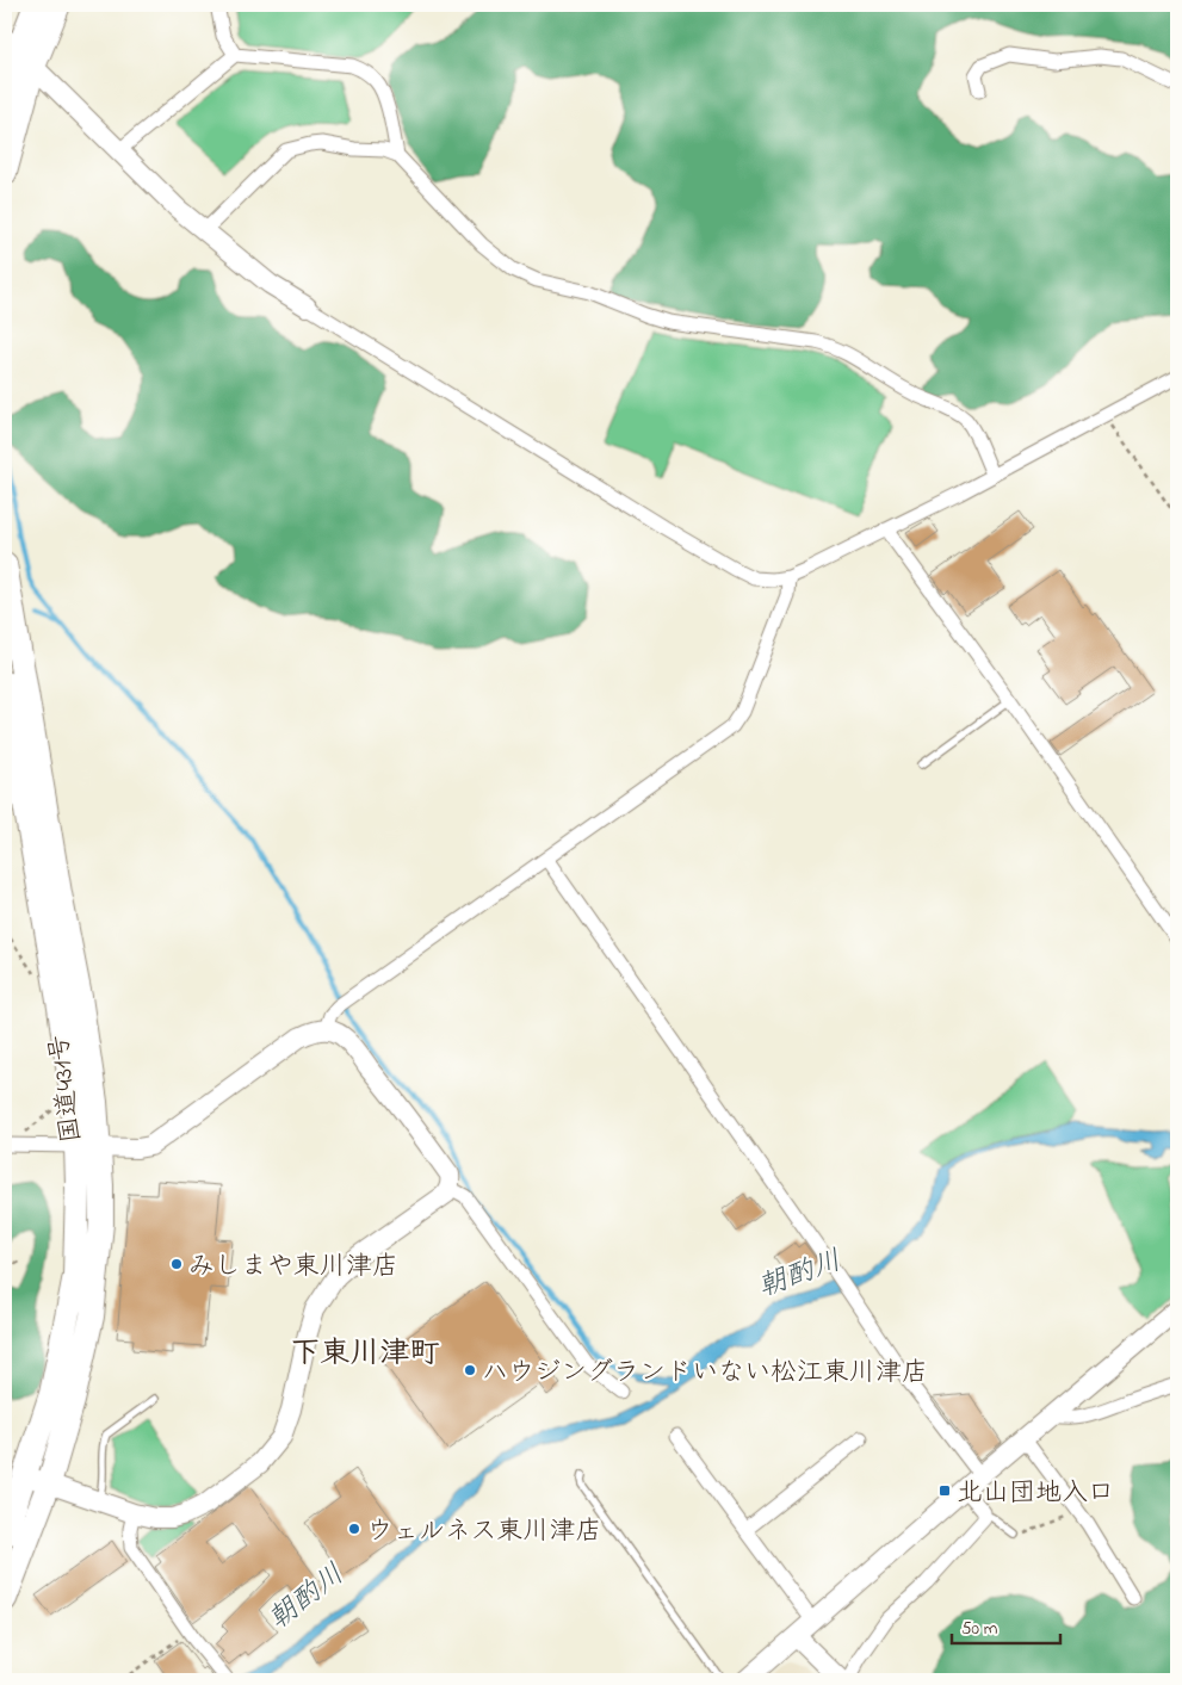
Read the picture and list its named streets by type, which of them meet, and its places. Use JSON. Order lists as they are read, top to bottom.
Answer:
{
  "streets": {
    "highway": ["国道431号"]
  },
  "districts": ["下東川津町"],
  "water": ["朝酌川"],
  "places": {
    "other": ["みしまや東川津店", "ハウジングランドいない松江東川津店", "ウェルネス東川津店"],
    "transit": ["北山団地入口"]
  },
  "scale_bar": "50 m"
}
